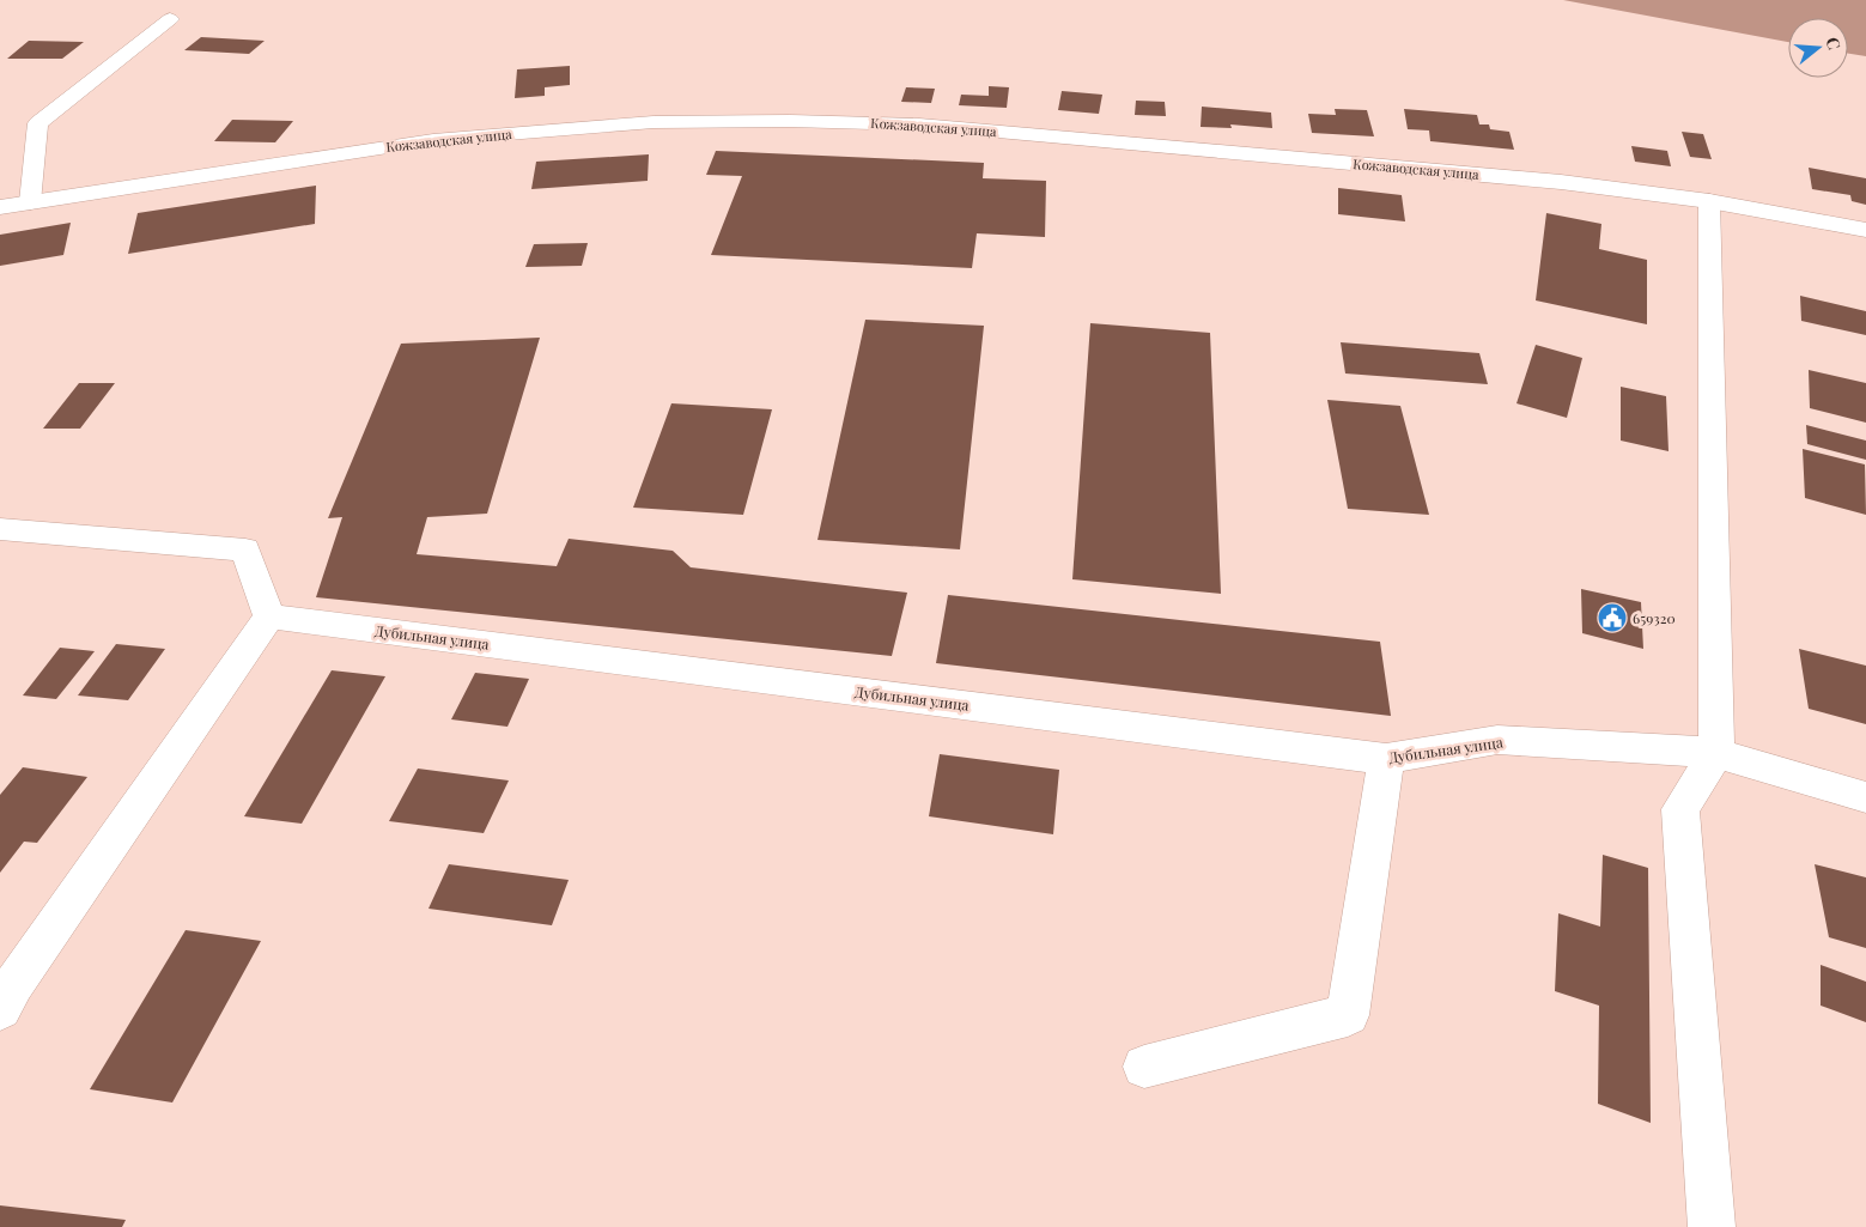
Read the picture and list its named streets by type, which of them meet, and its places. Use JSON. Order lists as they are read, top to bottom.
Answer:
{
  "streets": {
    "street": ["Кожзаводская улица", "Дубильная улица"]
  },
  "places": {
    "public building": ["659320"]
  },
  "north": "right"
}
